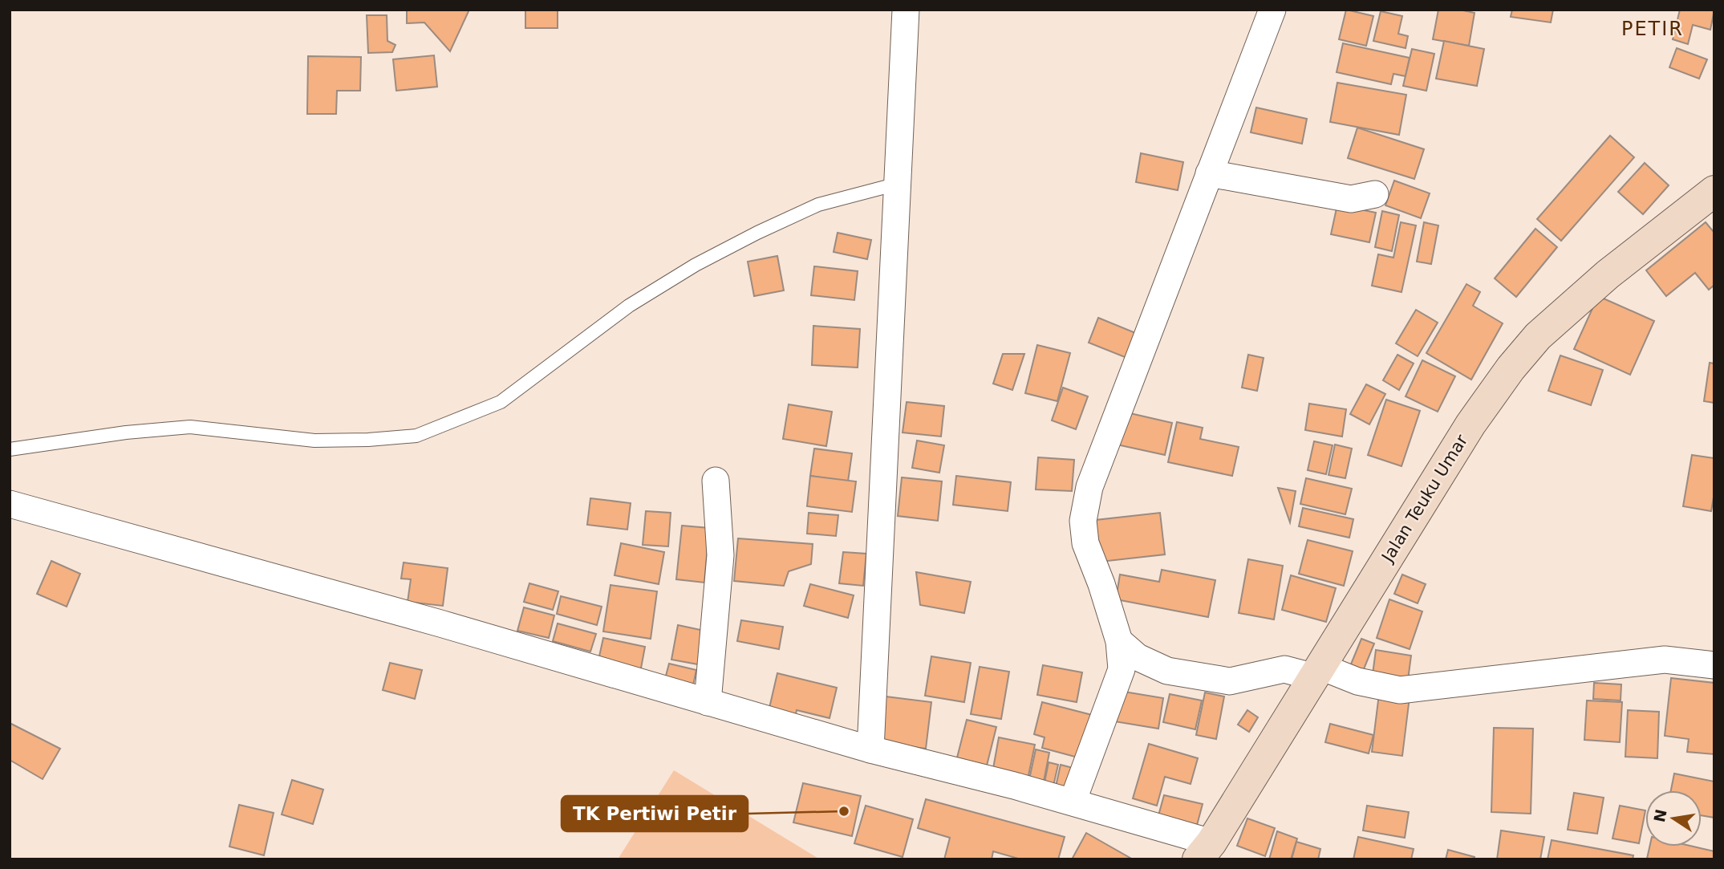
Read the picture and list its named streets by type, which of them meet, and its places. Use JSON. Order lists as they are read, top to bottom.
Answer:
{
  "streets": {
    "main road": ["Jalan Teuku Umar"]
  },
  "districts": ["PETIR"],
  "places": ["TK Pertiwi Petir"],
  "north": "left"
}
